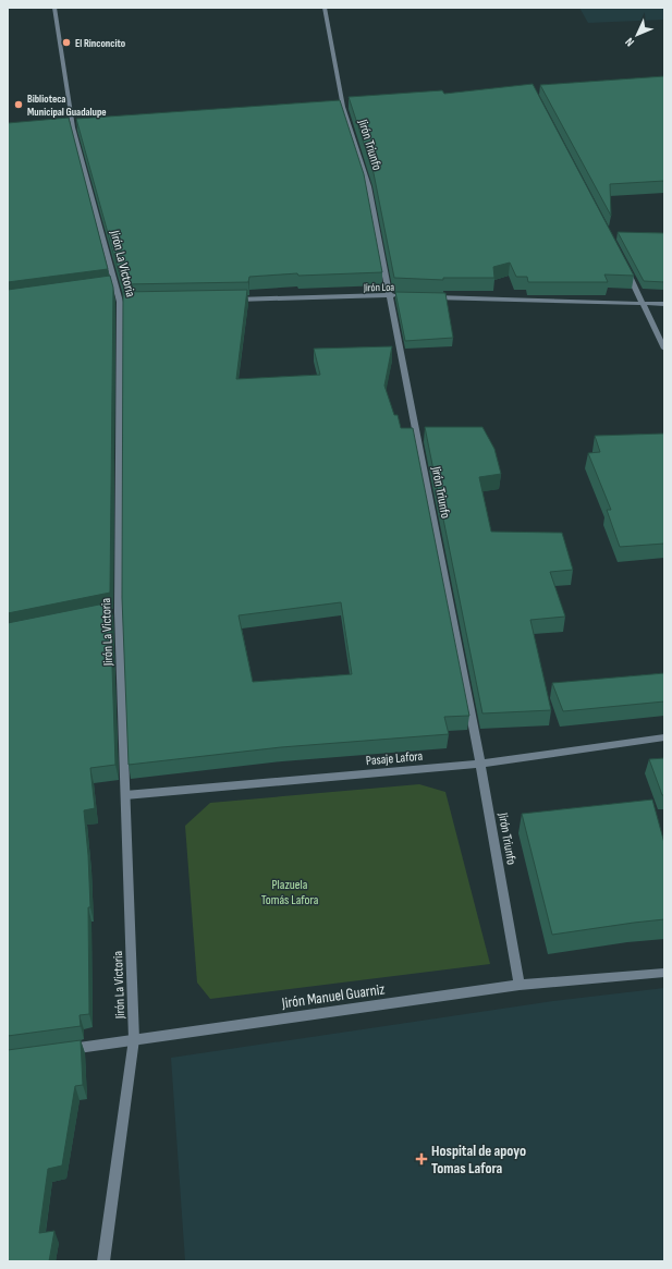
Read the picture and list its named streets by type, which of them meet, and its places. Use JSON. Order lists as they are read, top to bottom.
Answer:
{
  "streets": {
    "street": [
      "Jirón Triunfo",
      "Jirón La Victoria",
      "Jirón Loa",
      "Pasaje Lafora",
      "Jirón Manuel Guarniz"
    ]
  },
  "crossings": [
    ["Jirón Triunfo", "Jirón Loa"],
    ["Jirón Triunfo", "Pasaje Lafora"],
    ["Jirón Triunfo", "Jirón Manuel Guarniz"],
    ["Jirón La Victoria", "Pasaje Lafora"],
    ["Jirón La Victoria", "Jirón Manuel Guarniz"]
  ],
  "parks": ["Plazuela Tomás Lafora"],
  "places": {
    "other": ["El Rinconcito", "Biblioteca Municipal Guadalupe"],
    "health": ["Hospital de apoyo Tomas Lafora"]
  },
  "north": "bottom left"
}
